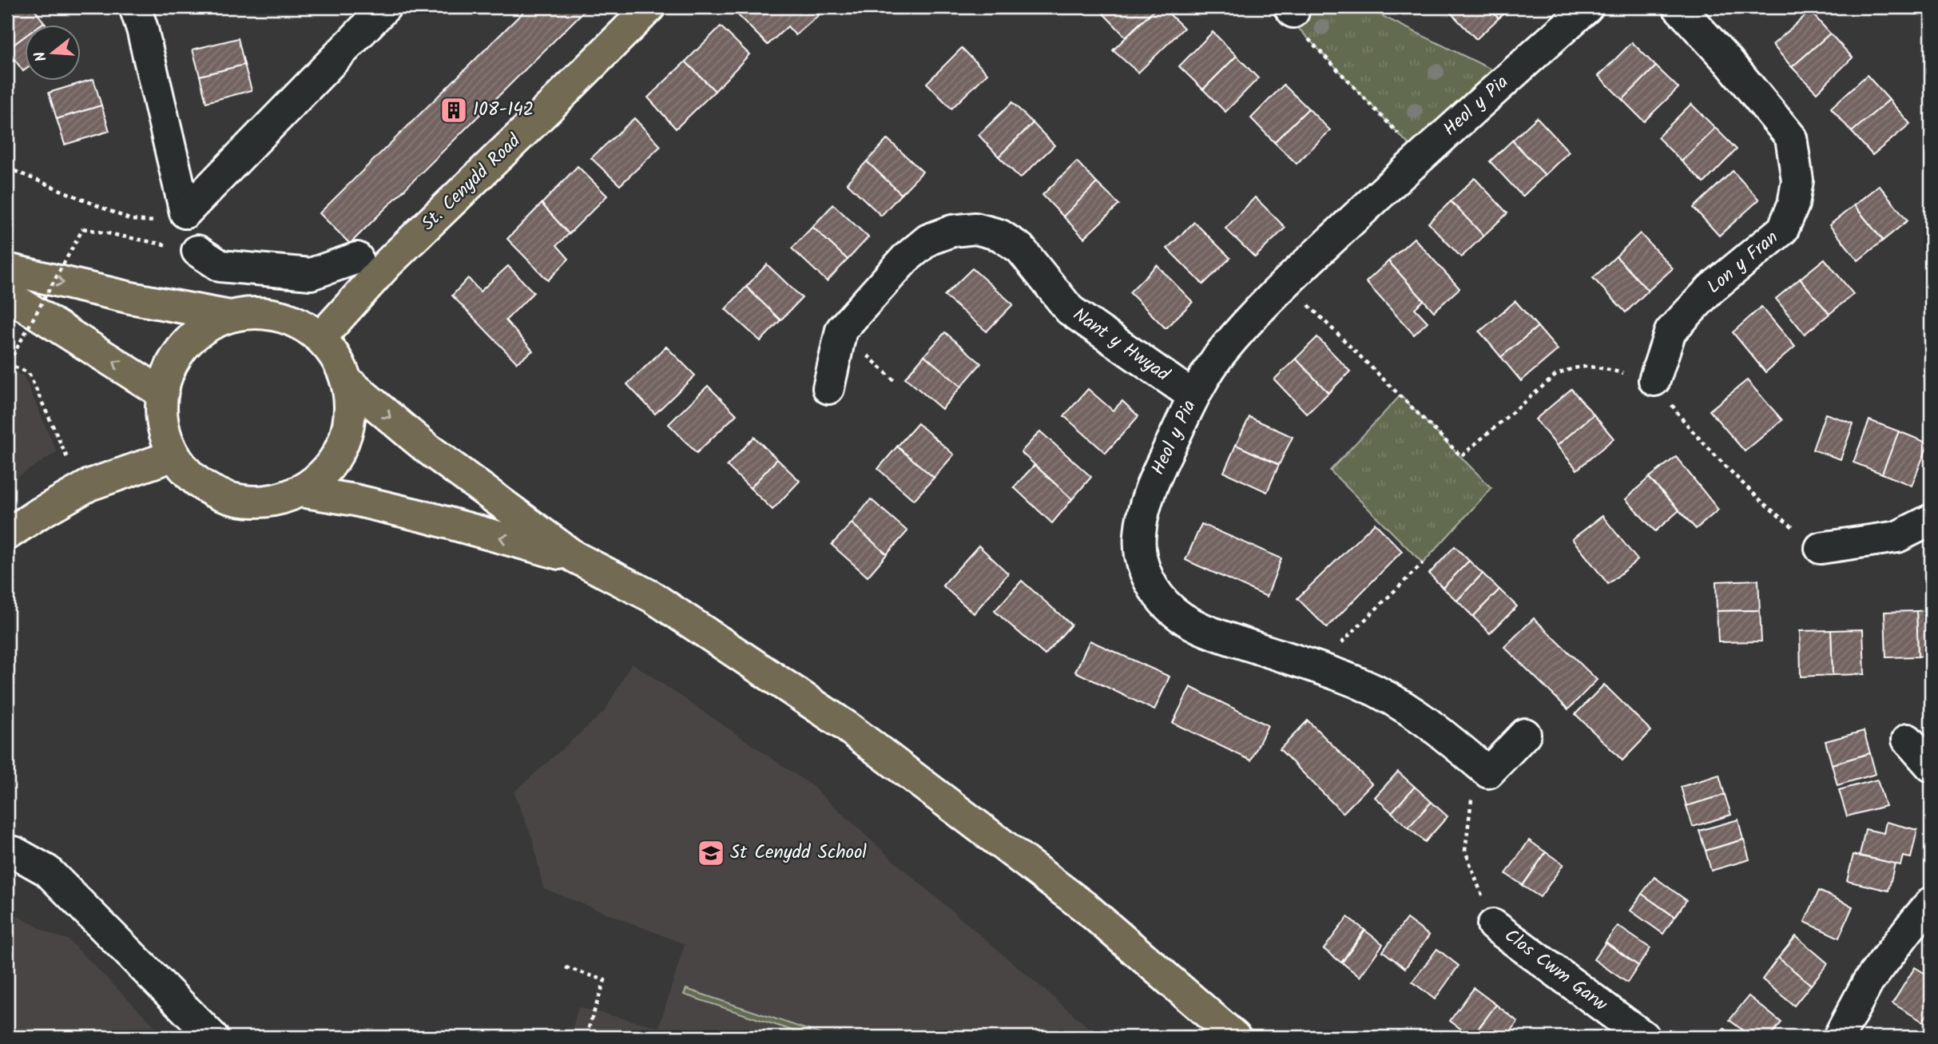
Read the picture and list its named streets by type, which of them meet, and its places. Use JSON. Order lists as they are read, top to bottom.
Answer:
{
  "streets": {
    "main road": ["St. Cenydd Road"],
    "street": [
      "Heol y Pia",
      "Lon y Fran",
      "Nant y Hwyad",
      "Clos Cwm Garw"
    ]
  },
  "crossings": [
    ["Heol y Pia", "Nant y Hwyad"]
  ],
  "places": {
    "building": ["108-142"],
    "school or university": ["St Cenydd School"]
  },
  "north": "left"
}
